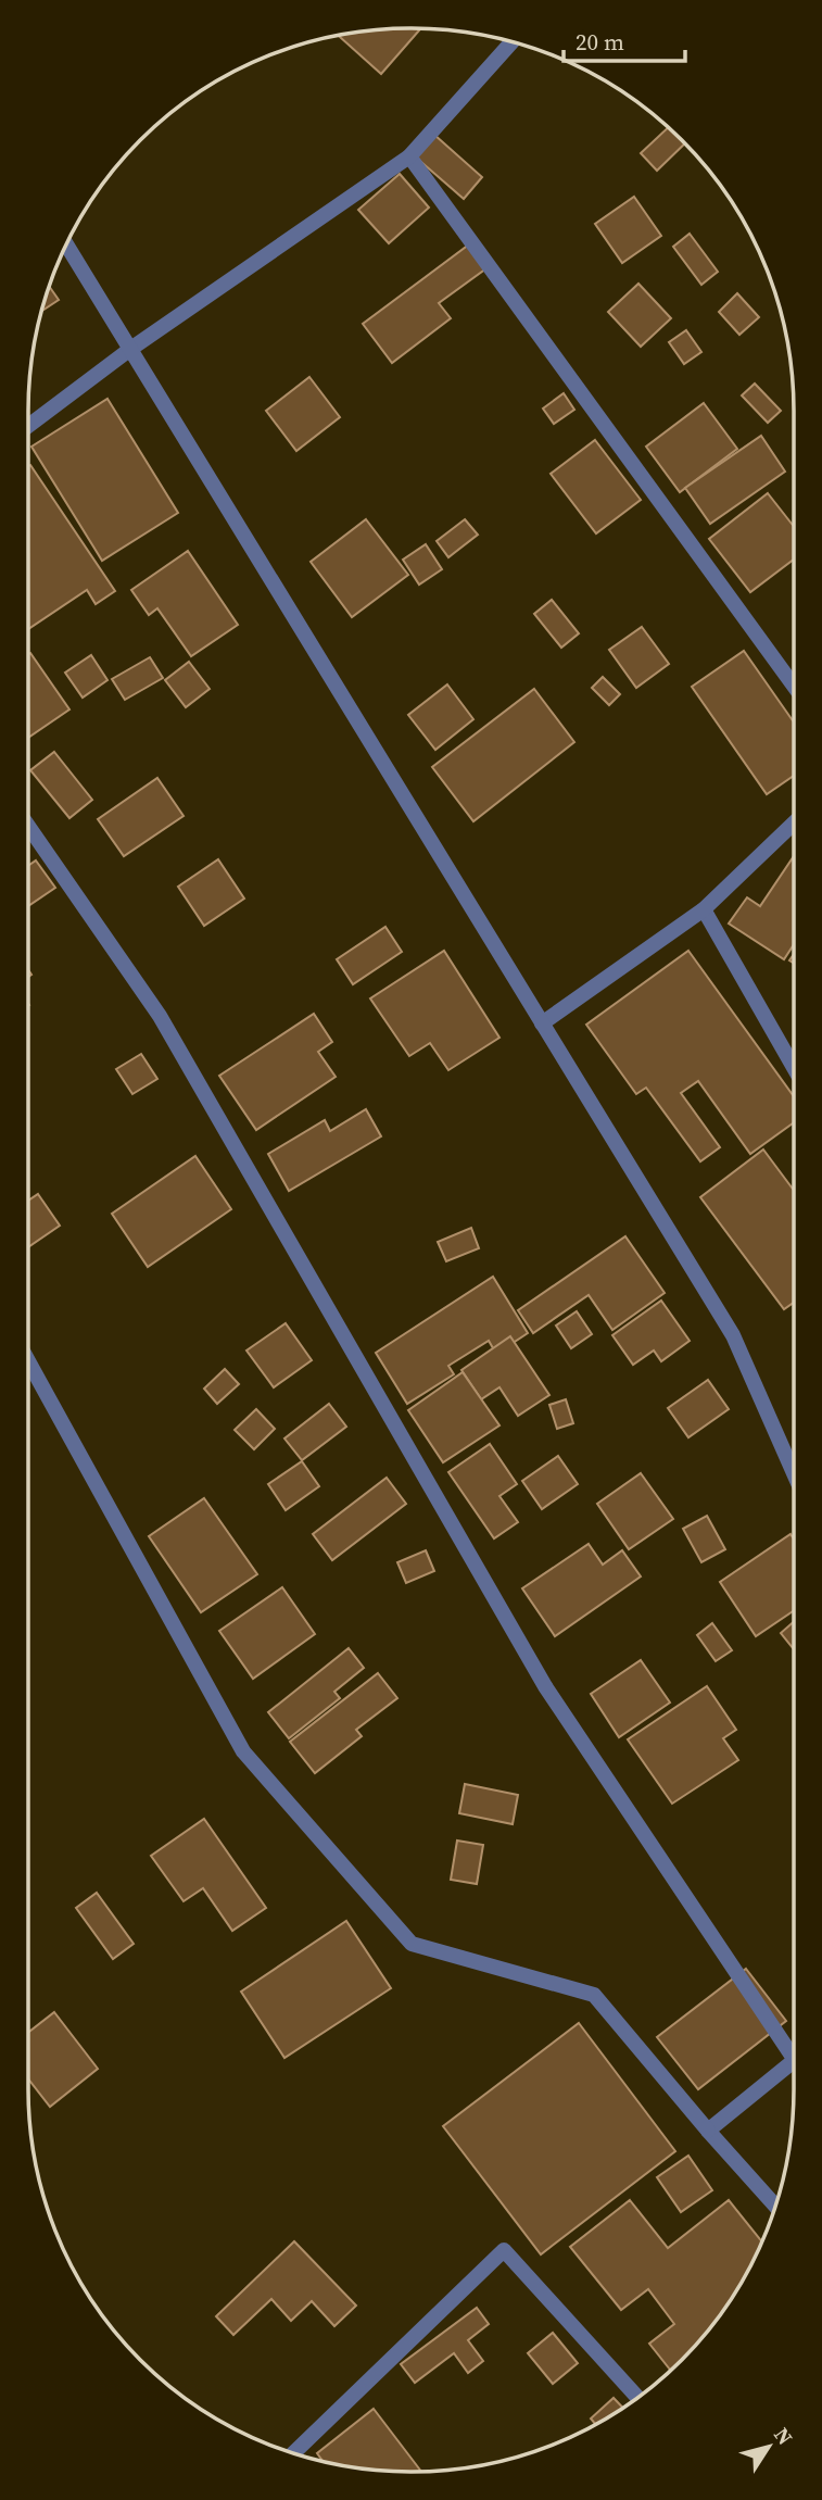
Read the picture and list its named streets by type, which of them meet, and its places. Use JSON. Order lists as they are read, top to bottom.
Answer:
{
  "scale_bar": "20 m",
  "north": "top right"
}
